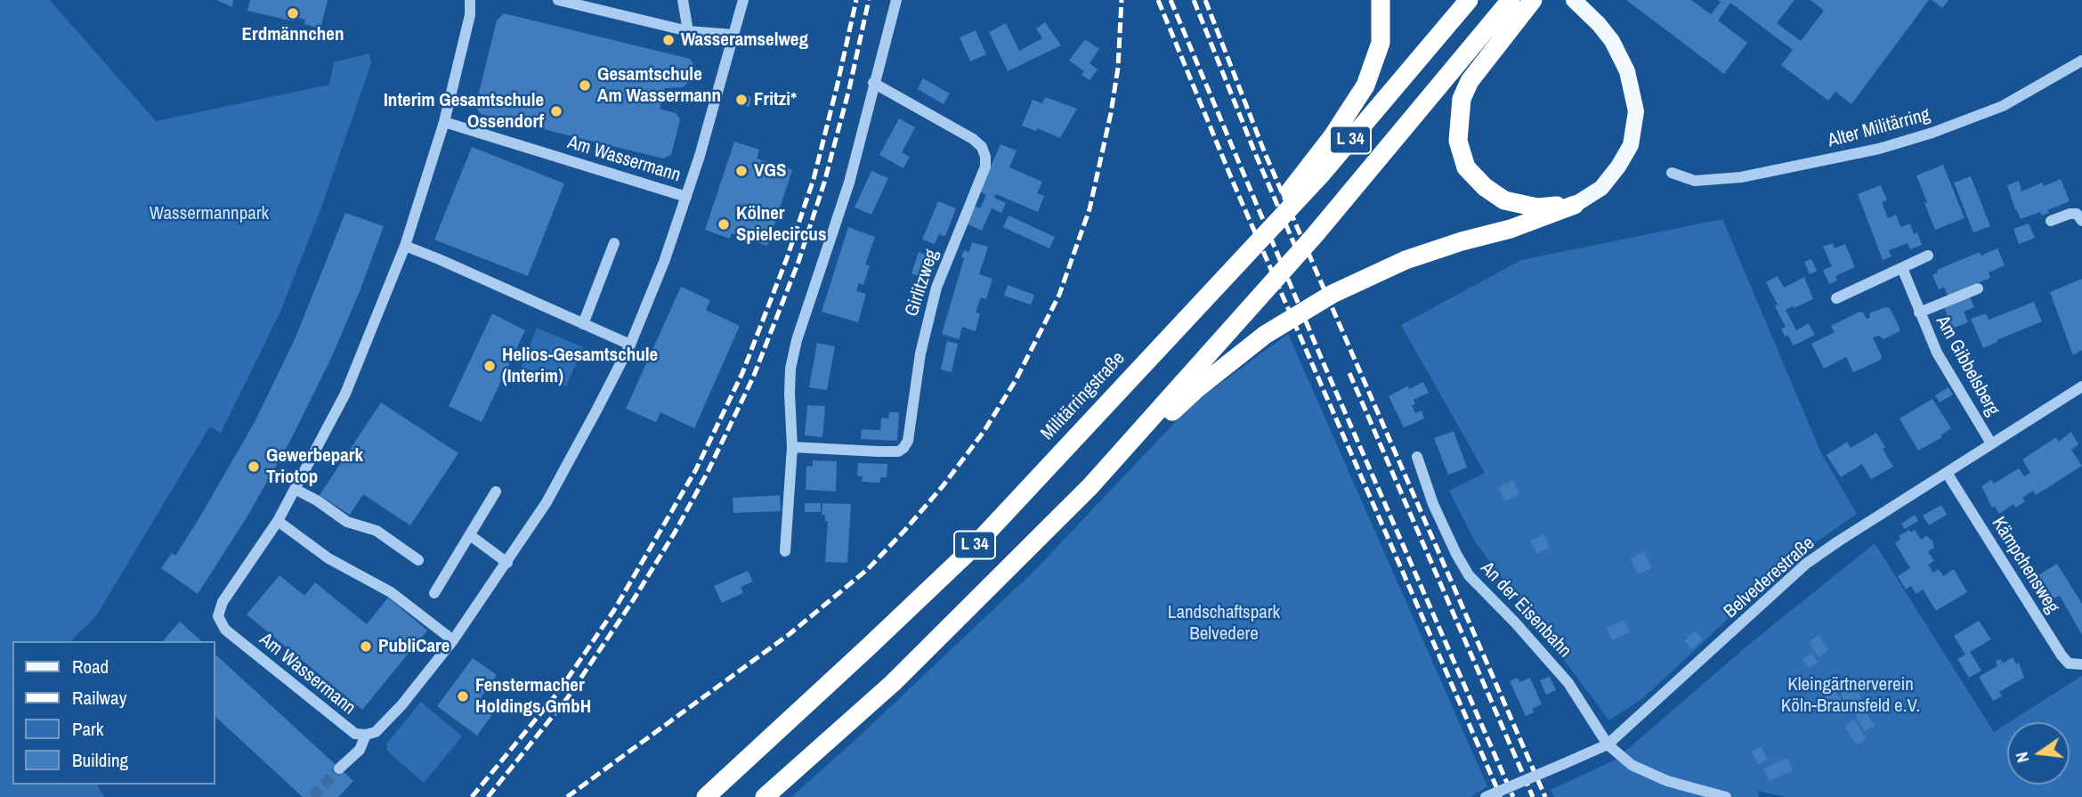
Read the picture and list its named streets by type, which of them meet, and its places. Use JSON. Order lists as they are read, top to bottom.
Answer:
{
  "streets": {
    "highway": ["L 34", "Militärringstraße"],
    "street": [
      "Alter Militärring",
      "Am Wassermann",
      "Girlitzweg",
      "Am Gibbelsberg",
      "Kämpchensweg",
      "Belvederestraße",
      "An der Eisenbahn"
    ]
  },
  "crossings": [
    ["L 34", "Militärringstraße"],
    ["Am Gibbelsberg", "Belvederestraße"],
    ["Kämpchensweg", "Belvederestraße"],
    ["Belvederestraße", "An der Eisenbahn"]
  ],
  "parks": ["Wassermannpark", "Landschaftspark Belvedere", "Kleingärtnerverein Köln-Braunsfeld e.V."],
  "places": [
    "Erdmännchen",
    "Wasseramselweg",
    "Gesamtschule Am Wassermann",
    "Fritzi*",
    "Interim Gesamtschule Ossendorf",
    "VGS",
    "Kölner Spielecircus",
    "Helios-Gesamtschule (Interim)",
    "Gewerbepark Triotop",
    "PubliCare",
    "Fenstermacher Holdings GmbH"
  ],
  "legend": [
    "Road",
    "Railway",
    "Park",
    "Building"
  ],
  "north": "left"
}
